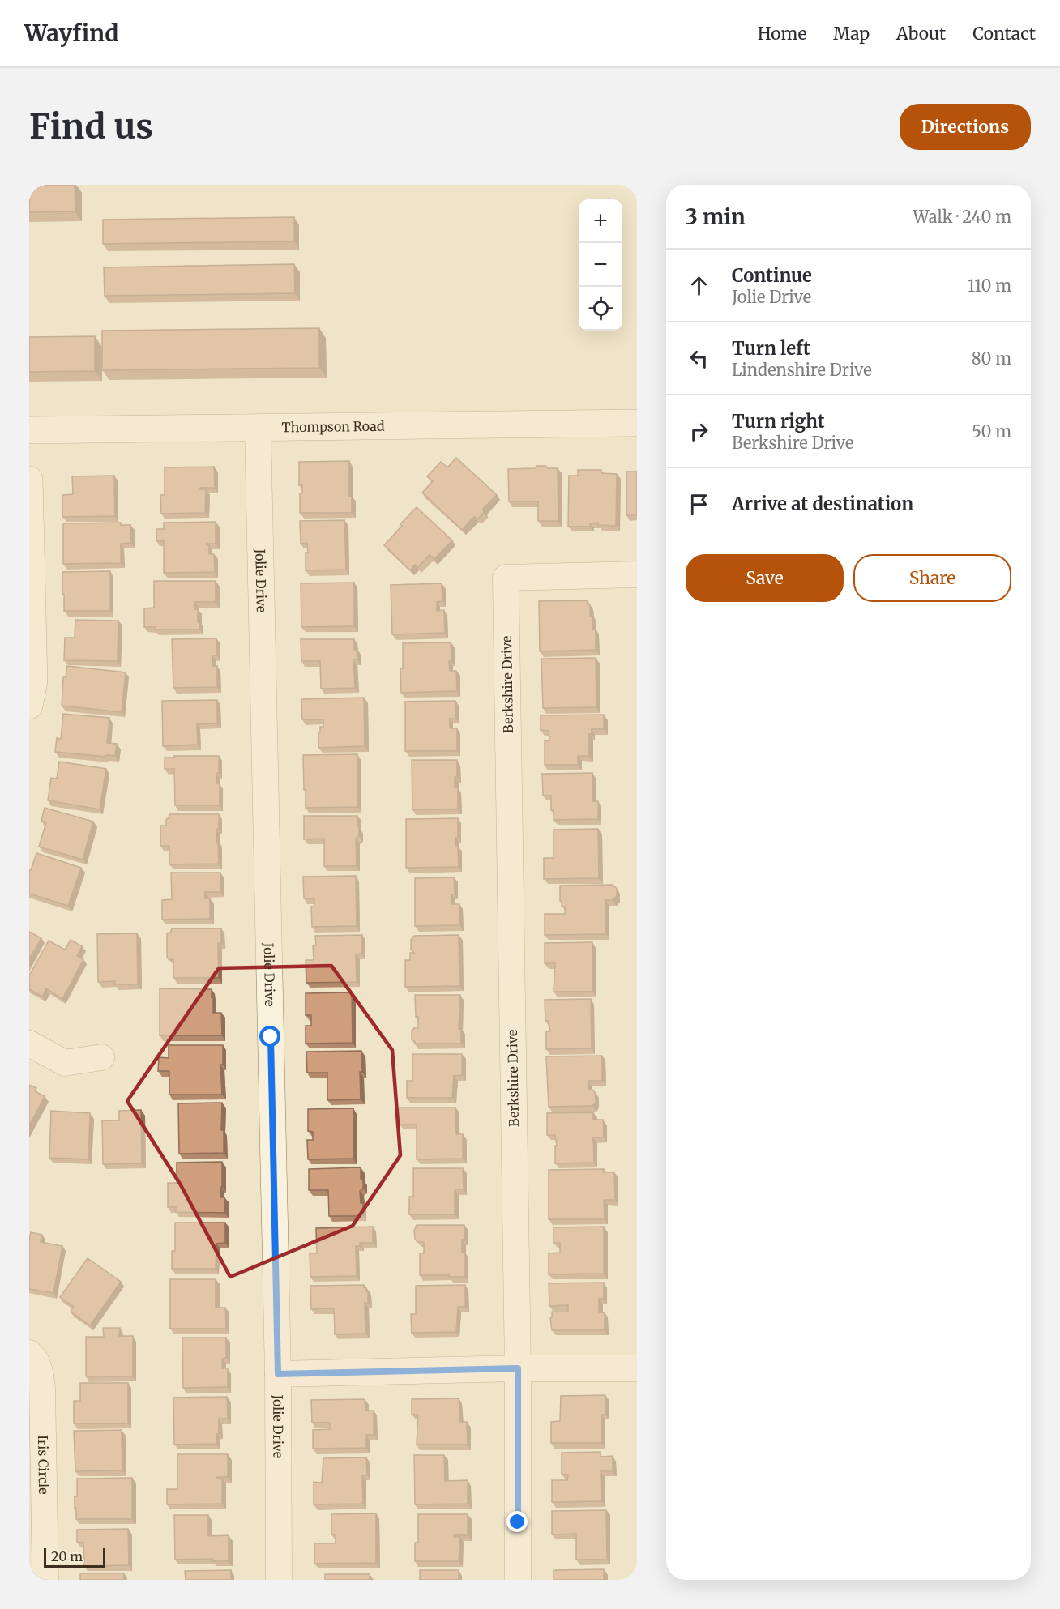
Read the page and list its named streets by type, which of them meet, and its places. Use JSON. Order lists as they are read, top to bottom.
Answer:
{
  "streets": {
    "street": [
      "Thompson Road",
      "Jolie Drive",
      "Berkshire Drive",
      "Iris Circle"
    ]
  },
  "crossings": [
    ["Thompson Road", "Jolie Drive"]
  ],
  "scale_bar": "20 m",
  "page": {
    "header": "Wayfind",
    "nav": [
      "Home",
      "Map",
      "About",
      "Contact"
    ],
    "buttons": [
      "Directions",
      ["Save", "Share"]
    ],
    "title": "Find us",
    "heading": ["3 min", "Walk · 240 m"],
    "map_buttons": ["+", "−"],
    "list": [
      ["Continue", "Jolie Drive", "110 m"],
      ["Turn left", "Lindenshire Drive", "80 m"],
      ["Turn right", "Berkshire Drive", "50 m"],
      "Arrive at destination"
    ],
    "scale": "20 m"
  }
}
